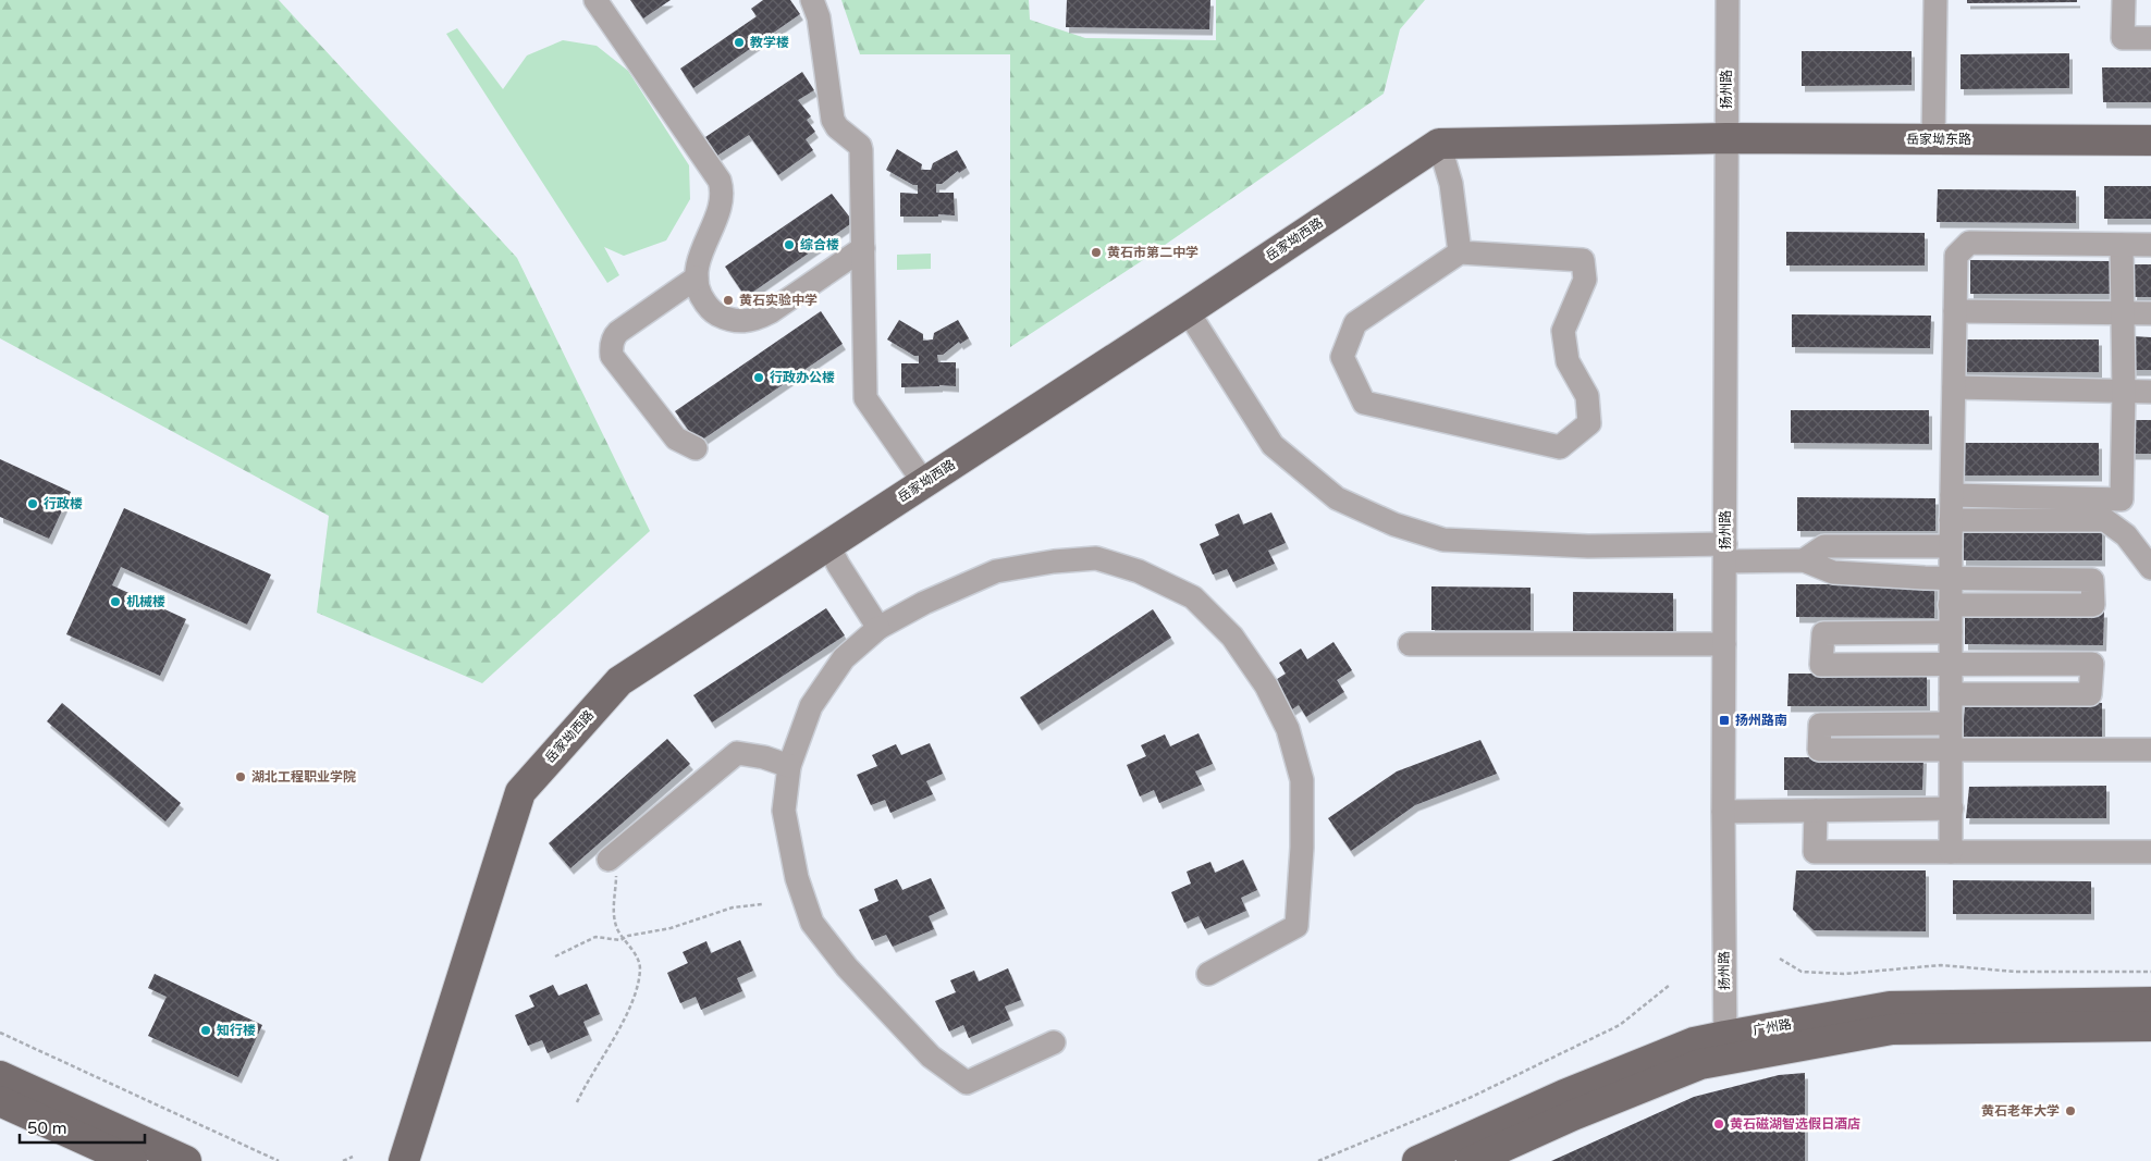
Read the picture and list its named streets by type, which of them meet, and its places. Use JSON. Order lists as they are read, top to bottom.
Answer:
{
  "streets": {
    "main road": ["岳家坳东路", "岳家坳西路", "广州路"],
    "street": ["扬州路"]
  },
  "crossings": [
    ["扬州路", "岳家坳东路"],
    ["扬州路", "广州路"]
  ],
  "places": {
    "other": [
      "教学楼",
      "综合楼",
      "黄石市第二中学",
      "黄石实验中学",
      "行政办公楼",
      "行政楼",
      "机械楼",
      "湖北工程职业学院",
      "知行楼",
      "黄石老年大学",
      "黄石磁湖智选假日酒店"
    ],
    "transit": ["扬州路南"]
  },
  "scale_bar": "50 m"
}
